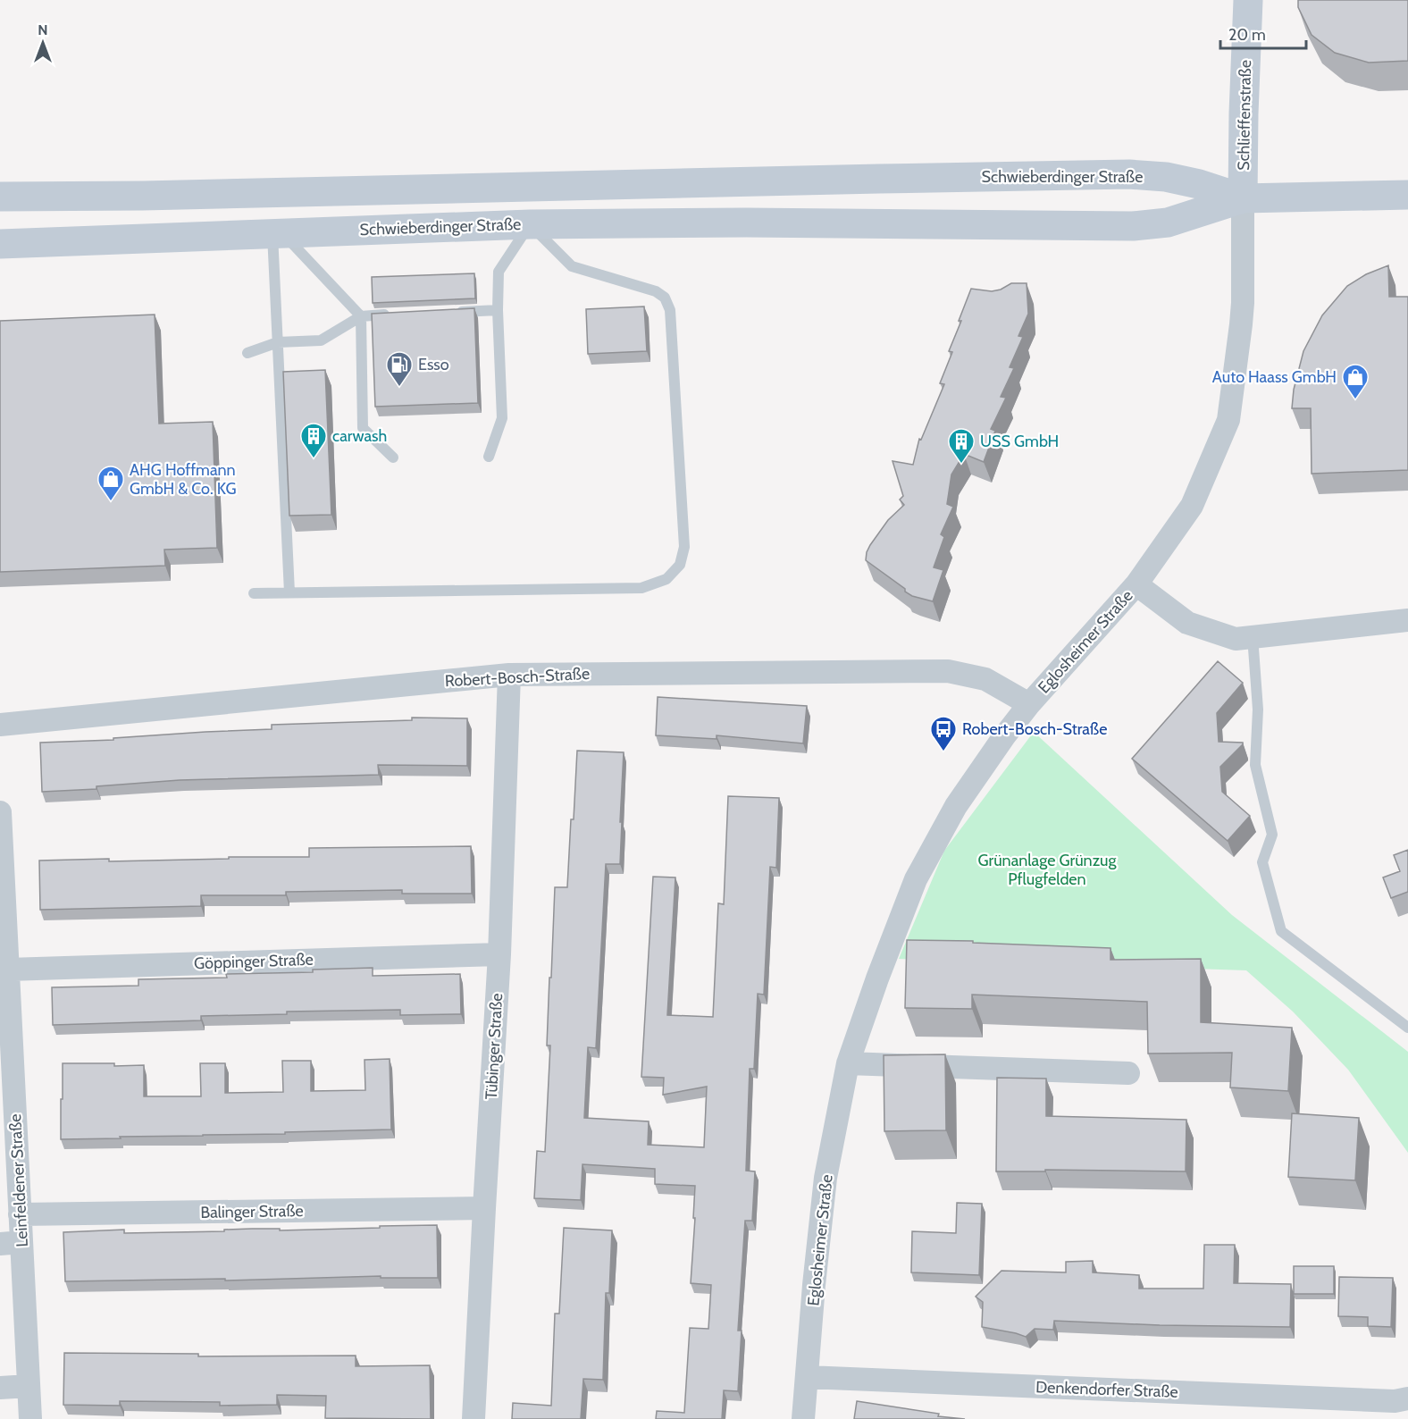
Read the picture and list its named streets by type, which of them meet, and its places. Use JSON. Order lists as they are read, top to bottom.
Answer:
{
  "streets": {
    "main road": ["Schlieffenstraße", "Schwieberdinger Straße"],
    "street": [
      "Eglosheimer Straße",
      "Robert-Bosch-Straße",
      "Göppinger Straße",
      "Tübinger Straße",
      "Leinfeldener Straße",
      "Balinger Straße",
      "Denkendorfer Straße"
    ]
  },
  "crossings": [
    ["Schlieffenstraße", "Schwieberdinger Straße"],
    ["Schlieffenstraße", "Eglosheimer Straße"],
    ["Schwieberdinger Straße", "Eglosheimer Straße"],
    ["Eglosheimer Straße", "Robert-Bosch-Straße"],
    ["Eglosheimer Straße", "Denkendorfer Straße"],
    ["Robert-Bosch-Straße", "Tübinger Straße"],
    ["Göppinger Straße", "Tübinger Straße"],
    ["Göppinger Straße", "Leinfeldener Straße"],
    ["Tübinger Straße", "Balinger Straße"],
    ["Leinfeldener Straße", "Balinger Straße"]
  ],
  "parks": ["Grünanlage Grünzug Pflugfelden"],
  "places": {
    "fuel station": ["Esso"],
    "shop": ["Auto Haass GmbH", "AHG Hoffmann GmbH & Co. KG"],
    "building": ["carwash", "USS GmbH"],
    "bus stop": ["Robert-Bosch-Straße"]
  },
  "scale_bar": "20 m",
  "north": "top"
}
